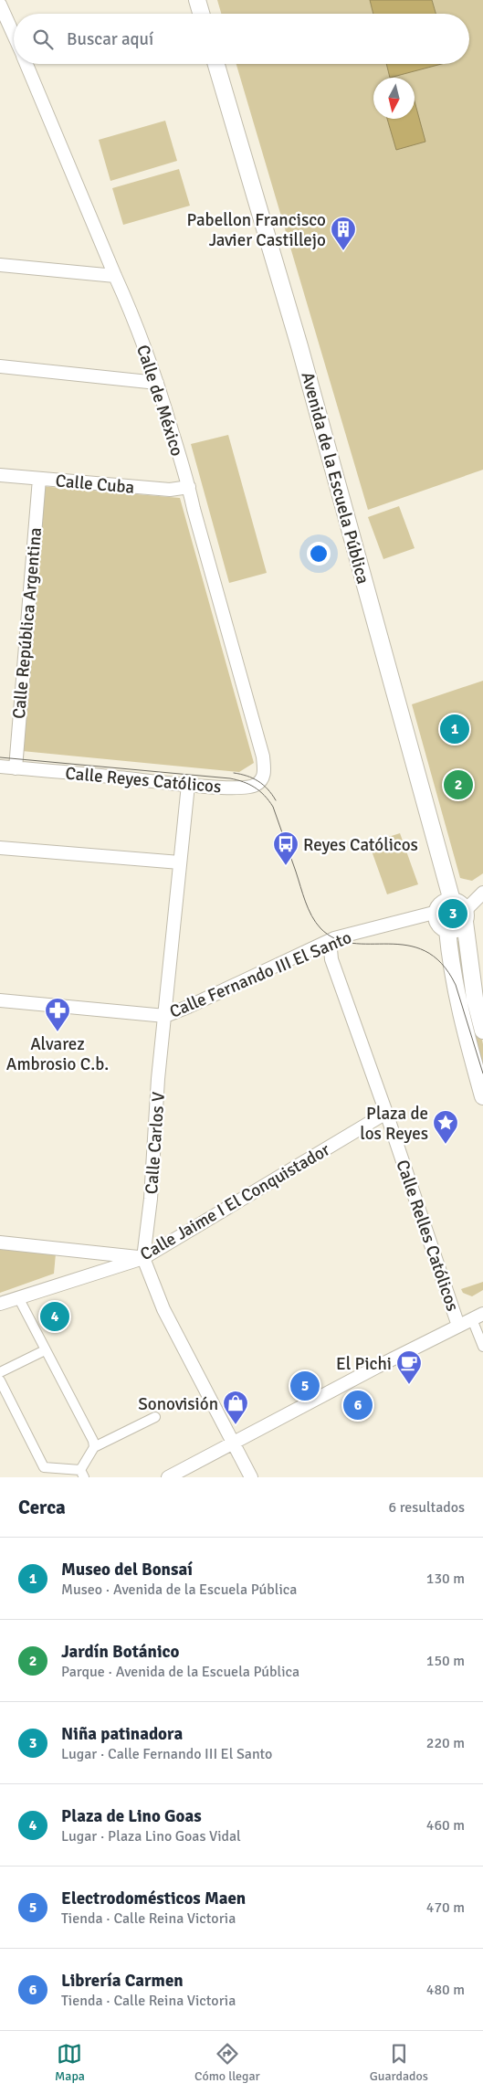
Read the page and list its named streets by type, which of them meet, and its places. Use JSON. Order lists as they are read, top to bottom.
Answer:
{
  "streets": {
    "street": [
      "Calle de México",
      "Avenida de la Escuela Pública",
      "Calle Cuba",
      "Calle República Argentina",
      "Calle Reyes Católicos",
      "Calle Fernando III El Santo",
      "Calle Carlos V",
      "Calle Jaime I El Conquistador",
      "Calle Relles Católicos"
    ]
  },
  "crossings": [
    ["Calle de México", "Calle Cuba"],
    ["Calle de México", "Calle Reyes Católicos"],
    ["Avenida de la Escuela Pública", "Calle Fernando III El Santo"],
    ["Calle Cuba", "Calle República Argentina"],
    ["Calle República Argentina", "Calle Reyes Católicos"],
    ["Calle Reyes Católicos", "Calle Carlos V"],
    ["Calle Fernando III El Santo", "Calle Carlos V"],
    ["Calle Fernando III El Santo", "Calle Relles Católicos"],
    ["Calle Carlos V", "Calle Jaime I El Conquistador"],
    ["Calle Jaime I El Conquistador", "Calle Relles Católicos"]
  ],
  "places": {
    "building": ["Pabellon Francisco Javier Castillejo"],
    "bus stop": ["Reyes Católicos"],
    "pharmacy": ["Alvarez Ambrosio C.b."],
    "place": ["Plaza de los Reyes"],
    "cafe": ["El Pichi"],
    "shop": ["Sonovisión"]
  },
  "north": "bottom",
  "page": {
    "search": "Buscar aquí",
    "pins": [
      "1",
      "2",
      "3",
      "4",
      "5",
      "6"
    ],
    "heading": ["Cerca", "6 resultados"],
    "list": [
      {
        "mark": "1",
        "name": "Museo del Bonsaí",
        "note": "Museo · Avenida de la Escuela Pública",
        "value": "130 m"
      },
      {
        "mark": "2",
        "name": "Jardín Botánico",
        "note": "Parque · Avenida de la Escuela Pública",
        "value": "150 m"
      },
      {
        "mark": "3",
        "name": "Niña patinadora",
        "note": "Lugar · Calle Fernando III El Santo",
        "value": "220 m"
      },
      {
        "mark": "4",
        "name": "Plaza de Lino Goas",
        "note": "Lugar · Plaza Lino Goas Vidal",
        "value": "460 m"
      },
      {
        "mark": "5",
        "name": "Electrodomésticos Maen",
        "note": "Tienda · Calle Reina Victoria",
        "value": "470 m"
      },
      {
        "mark": "6",
        "name": "Librería Carmen",
        "note": "Tienda · Calle Reina Victoria",
        "value": "480 m"
      }
    ],
    "nav": ["Mapa", "Cómo llegar", "Guardados"]
  }
}
